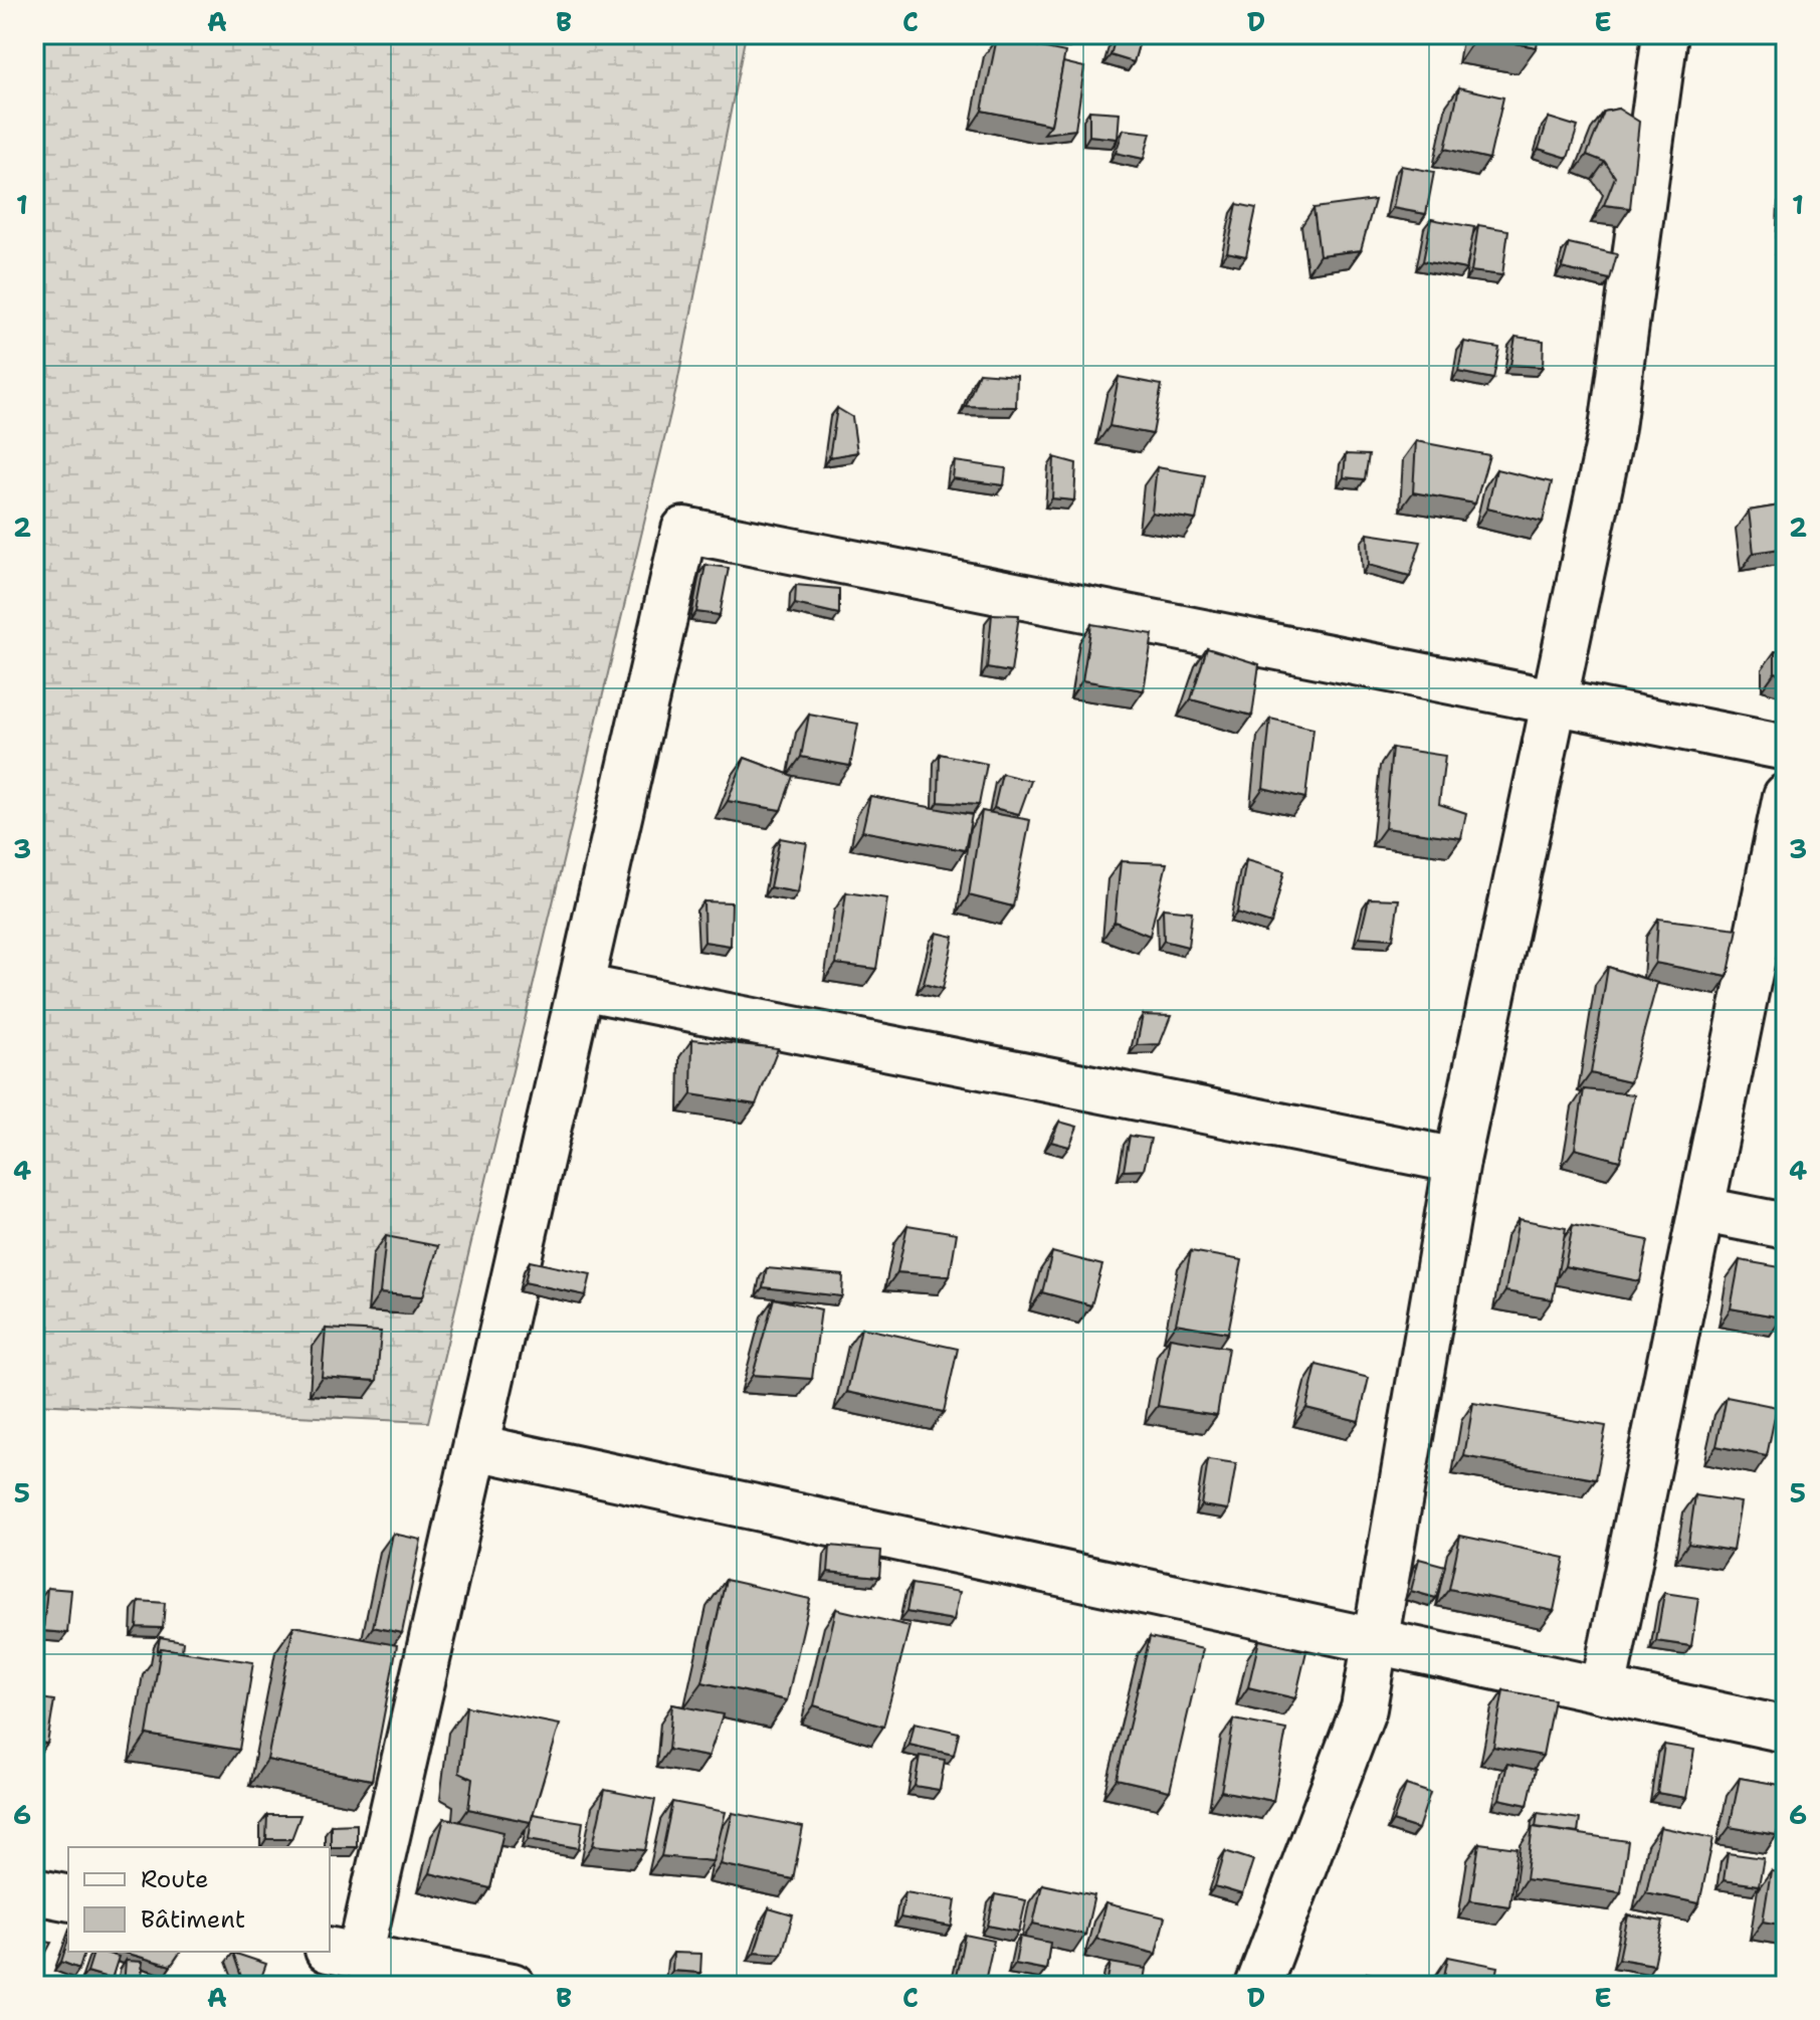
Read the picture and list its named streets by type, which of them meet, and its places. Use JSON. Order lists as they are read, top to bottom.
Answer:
{
  "legend": ["Route", "Bâtiment"],
  "grid": {
    "columns": [
      "A",
      "B",
      "C",
      "D",
      "E"
    ],
    "rows": [
      "1",
      "2",
      "3",
      "4",
      "5",
      "6"
    ]
  }
}
